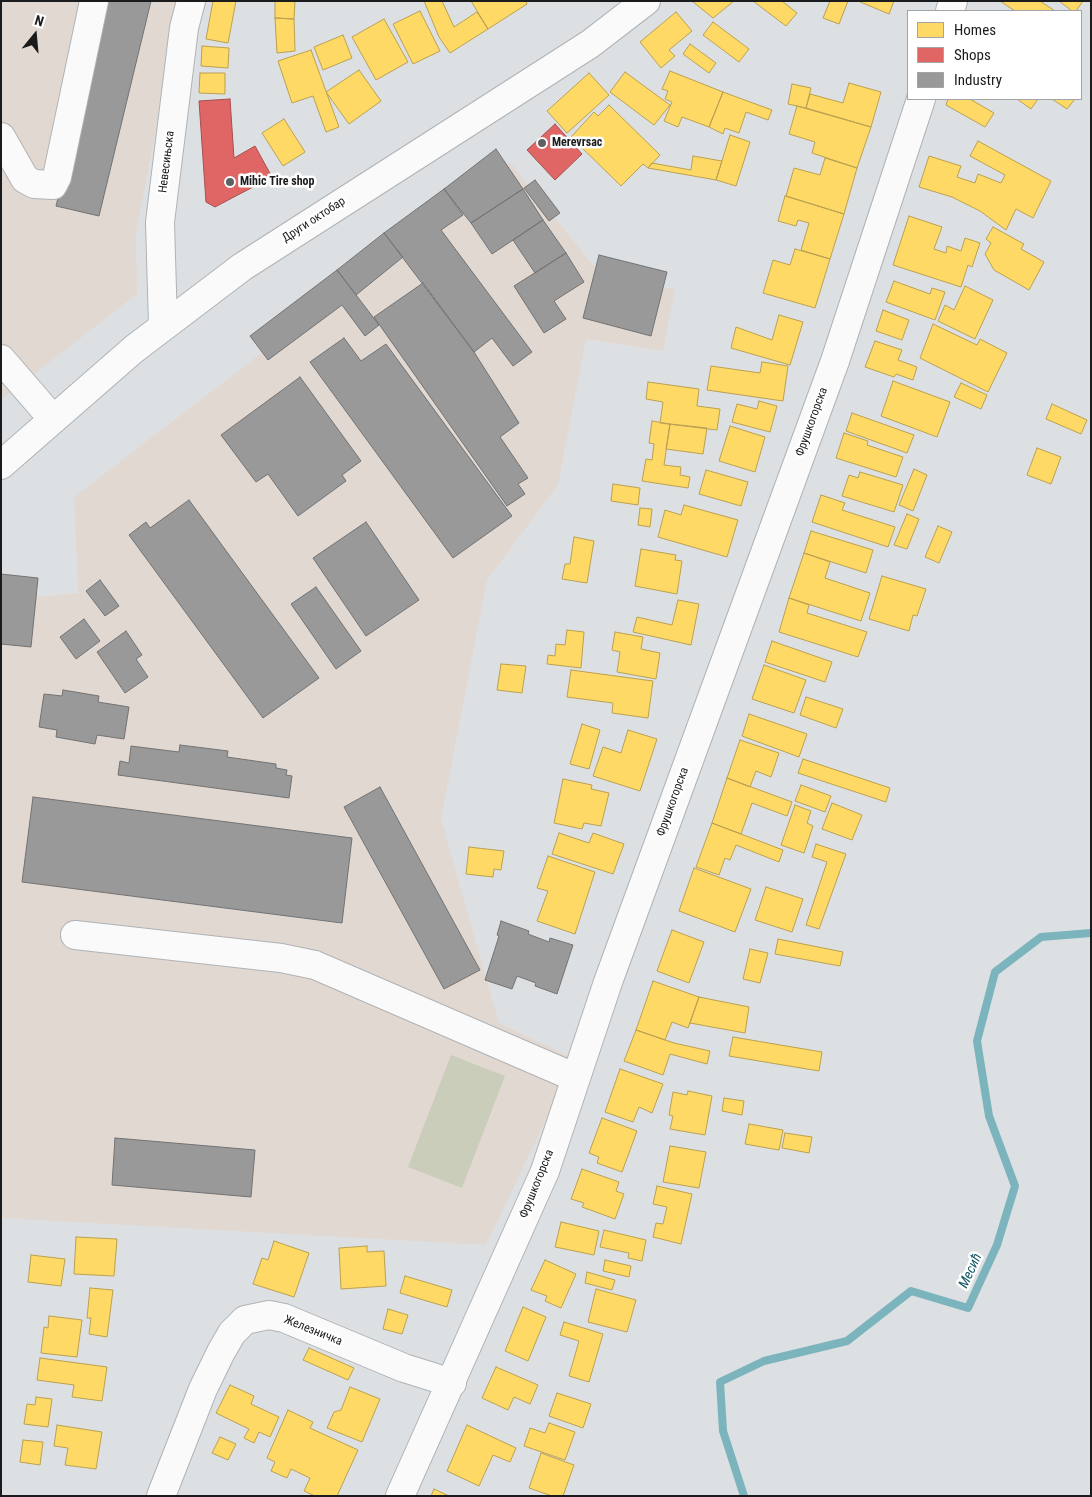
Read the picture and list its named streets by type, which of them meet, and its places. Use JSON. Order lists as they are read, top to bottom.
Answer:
{
  "streets": {
    "street": [
      "Невесињска",
      "Други октобар",
      "Фрушкогорска",
      "Железничка"
    ]
  },
  "crossings": [
    ["Невесињска", "Други октобар"],
    ["Фрушкогорска", "Железничка"]
  ],
  "water": ["Месић"],
  "places": ["Merevrsac", "Mihic Tire shop"],
  "legend": ["Homes", "Shops", "Industry"],
  "north": "top"
}
